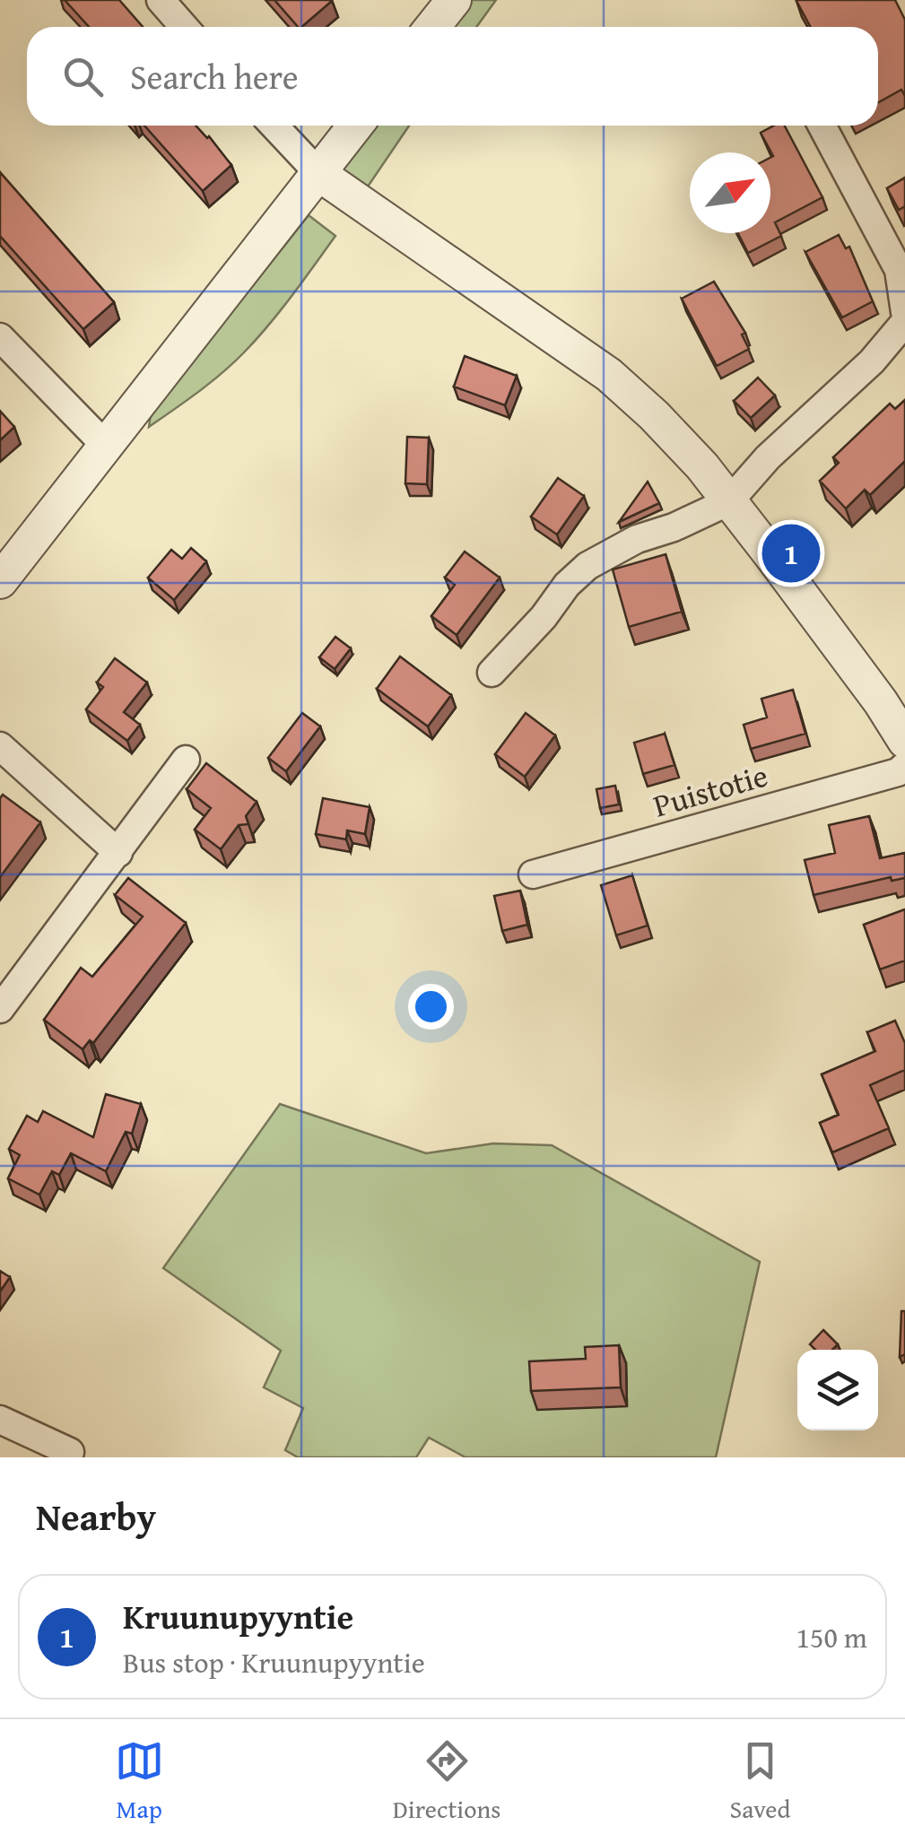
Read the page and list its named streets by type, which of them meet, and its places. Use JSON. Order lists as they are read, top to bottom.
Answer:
{
  "streets": {
    "street": ["Puistotie"]
  },
  "north": "top right",
  "page": {
    "search": "Search here",
    "pins": "1",
    "heading": "Nearby",
    "list": [
      {
        "mark": "1",
        "name": "Kruunupyyntie",
        "note": "Bus stop · Kruunupyyntie",
        "value": "150 m"
      }
    ],
    "nav": ["Map", "Directions", "Saved"]
  }
}
